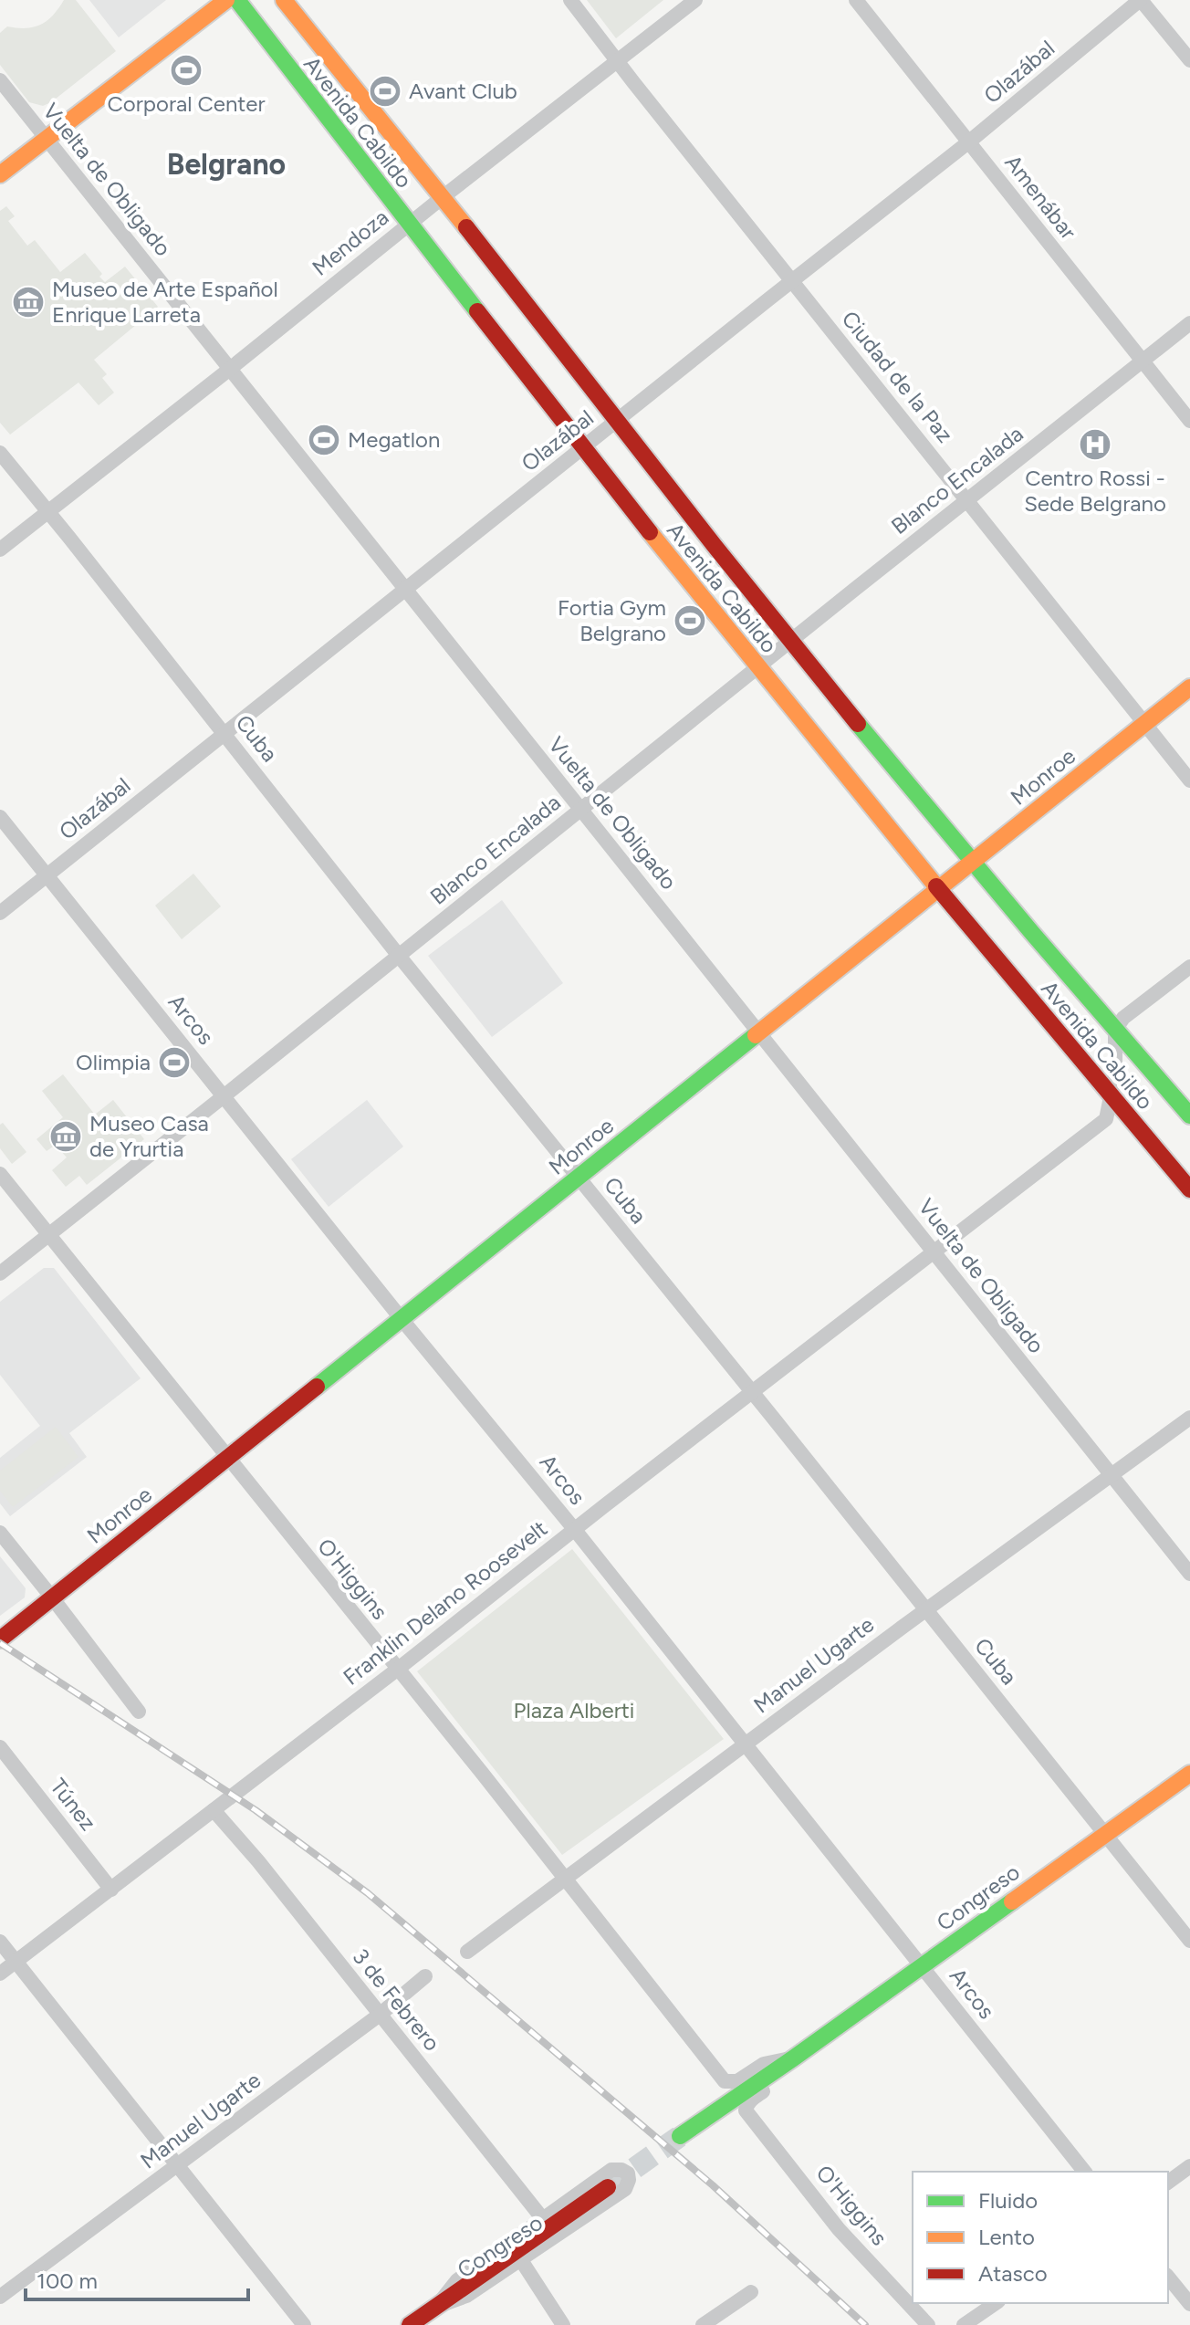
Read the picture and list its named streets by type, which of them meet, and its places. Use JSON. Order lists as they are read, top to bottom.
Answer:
{
  "streets": {
    "main road": ["Avenida Cabildo", "Monroe", "Congreso"],
    "street": [
      "Olazábal",
      "Vuelta de Obligado",
      "Amenábar",
      "Mendoza",
      "Ciudad de la Paz",
      "Blanco Encalada",
      "Cuba",
      "Arcos",
      "O'Higgins",
      "Franklin Delano Roosevelt",
      "Manuel Ugarte",
      "Túnez",
      "3 de Febrero"
    ]
  },
  "crossings": [
    ["Olazábal", "Avenida Cabildo"],
    ["Olazábal", "Vuelta de Obligado"],
    ["Olazábal", "Amenábar"],
    ["Olazábal", "Ciudad de la Paz"],
    ["Olazábal", "Cuba"],
    ["Olazábal", "Arcos"],
    ["Avenida Cabildo", "Mendoza"],
    ["Avenida Cabildo", "Blanco Encalada"],
    ["Avenida Cabildo", "Monroe"],
    ["Avenida Cabildo", "Franklin Delano Roosevelt"],
    ["Vuelta de Obligado", "Mendoza"],
    ["Vuelta de Obligado", "Blanco Encalada"],
    ["Vuelta de Obligado", "Monroe"],
    ["Vuelta de Obligado", "Franklin Delano Roosevelt"],
    ["Vuelta de Obligado", "Manuel Ugarte"],
    ["Amenábar", "Blanco Encalada"],
    ["Mendoza", "Ciudad de la Paz"],
    ["Mendoza", "Cuba"],
    ["Ciudad de la Paz", "Blanco Encalada"],
    ["Ciudad de la Paz", "Monroe"],
    ["Blanco Encalada", "Cuba"],
    ["Blanco Encalada", "Arcos"],
    ["Blanco Encalada", "O'Higgins"],
    ["Cuba", "Monroe"],
    ["Cuba", "Franklin Delano Roosevelt"],
    ["Cuba", "Manuel Ugarte"],
    ["Cuba", "Congreso"],
    ["Monroe", "Arcos"],
    ["Monroe", "O'Higgins"],
    ["Arcos", "Franklin Delano Roosevelt"],
    ["Arcos", "Manuel Ugarte"],
    ["Arcos", "Congreso"],
    ["O'Higgins", "Franklin Delano Roosevelt"],
    ["O'Higgins", "Manuel Ugarte"],
    ["O'Higgins", "Congreso"],
    ["Franklin Delano Roosevelt", "Túnez"],
    ["Franklin Delano Roosevelt", "3 de Febrero"],
    ["Manuel Ugarte", "3 de Febrero"],
    ["Congreso", "3 de Febrero"]
  ],
  "districts": ["Belgrano"],
  "parks": ["Plaza Alberti"],
  "places": {
    "sports": [
      "Corporal Center",
      "Avant Club",
      "Megatlon",
      "Fortia Gym Belgrano",
      "Olimpia"
    ],
    "museum": ["Museo de Arte Español Enrique Larreta", "Museo Casa de Yrurtia"],
    "hospital": ["Centro Rossi - Sede Belgrano"]
  },
  "legend": ["Fluido", "Lento", "Atasco"],
  "scale_bar": "100 m"
}
